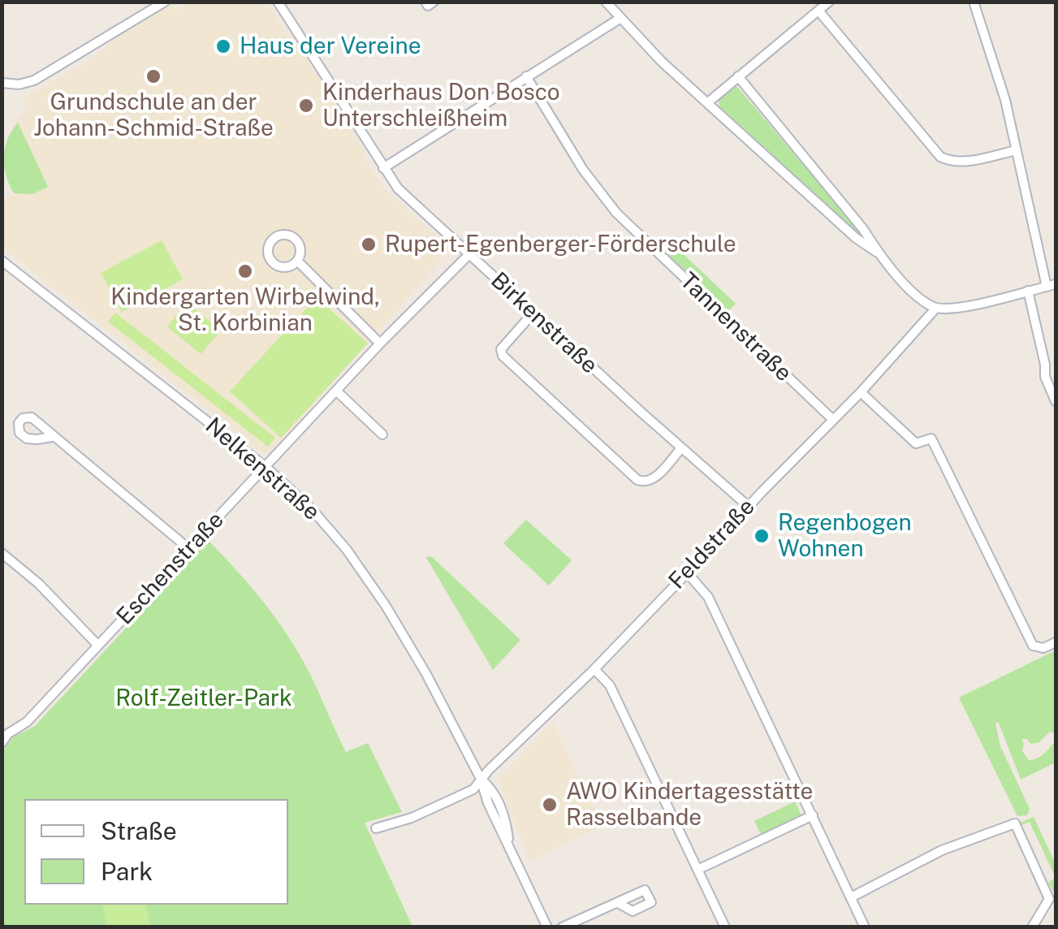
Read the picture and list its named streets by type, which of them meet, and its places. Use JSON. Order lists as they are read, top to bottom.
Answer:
{
  "streets": {
    "street": [
      "Birkenstraße",
      "Tannenstraße",
      "Nelkenstraße",
      "Feldstraße",
      "Eschenstraße"
    ]
  },
  "crossings": [
    ["Birkenstraße", "Feldstraße"],
    ["Birkenstraße", "Eschenstraße"],
    ["Tannenstraße", "Feldstraße"],
    ["Nelkenstraße", "Feldstraße"],
    ["Nelkenstraße", "Eschenstraße"]
  ],
  "parks": ["Rolf-Zeitler-Park"],
  "places": [
    "Haus der Vereine",
    "Grundschule an der Johann-Schmid-Straße",
    "Kinderhaus Don Bosco Unterschleißheim",
    "Rupert-Egenberger-Förderschule",
    "Kindergarten Wirbelwind, St. Korbinian",
    "Regenbogen Wohnen",
    "AWO Kindertagesstätte Rasselbande"
  ],
  "legend": ["Straße", "Park"]
}
